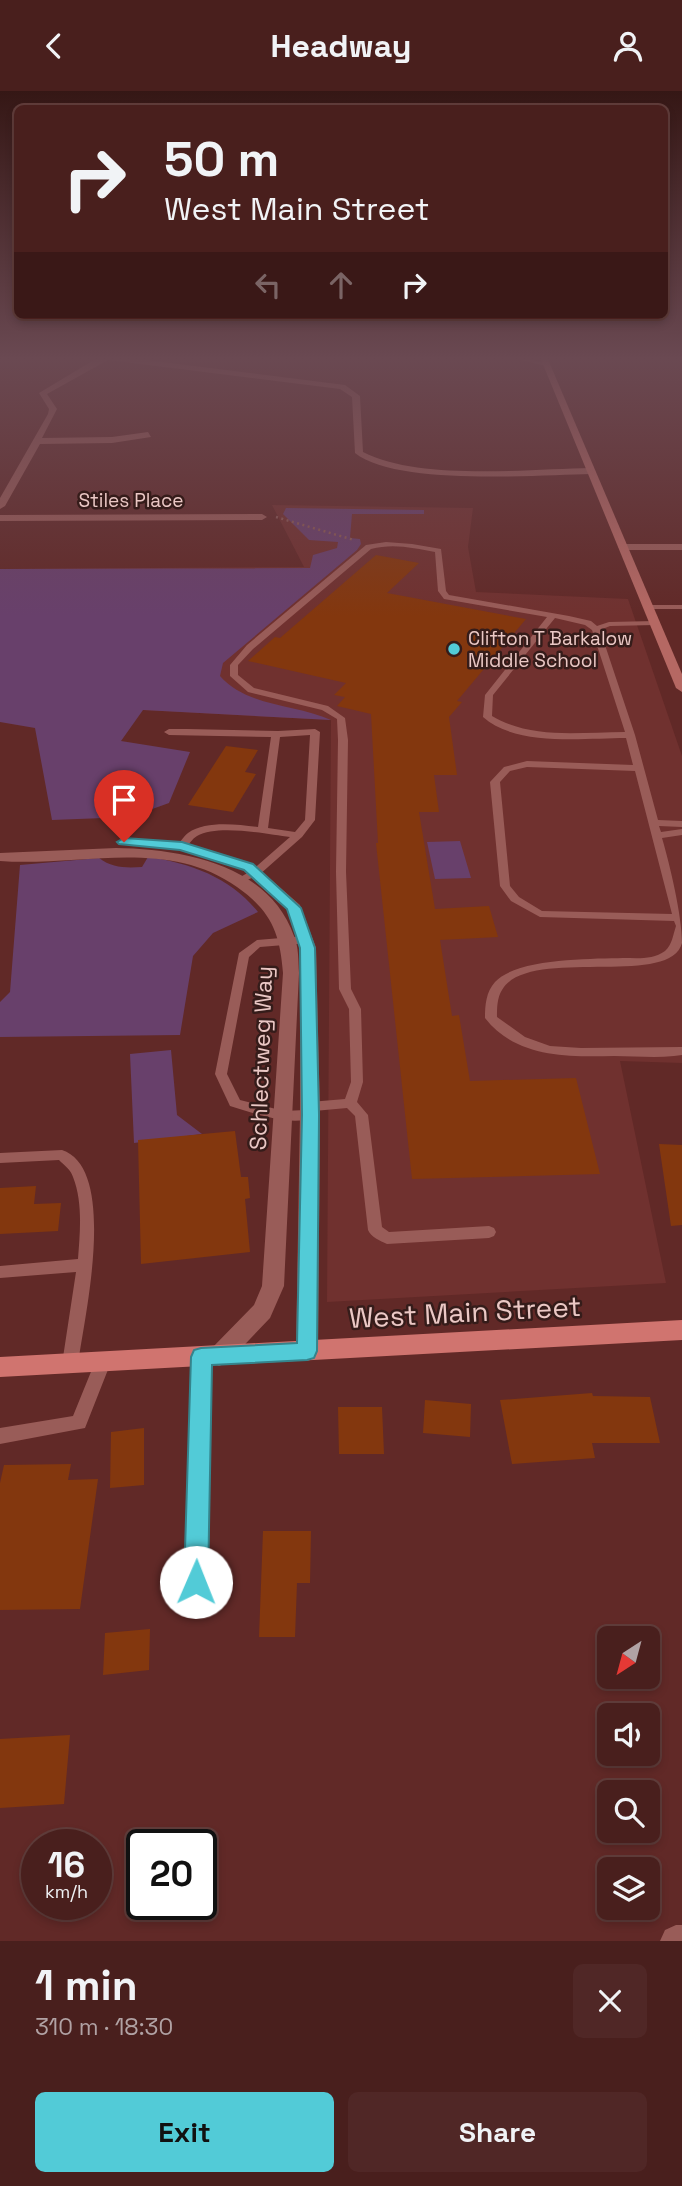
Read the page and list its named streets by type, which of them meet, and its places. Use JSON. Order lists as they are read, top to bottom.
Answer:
{
  "streets": {
    "main road": ["West Main Street"],
    "street": ["Stiles Place", "Schlectweg Way"]
  },
  "crossings": [
    ["Schlectweg Way", "West Main Street"]
  ],
  "places": ["Clifton T Barkalow Middle School"],
  "north": "bottom left",
  "page": {
    "header": "Headway",
    "turn": ["50 m", "West Main Street"],
    "speed": "16 km/h",
    "limit": "20",
    "heading": ["1 min", "310 m · 18:30"],
    "buttons": ["Exit", "Share"]
  }
}
